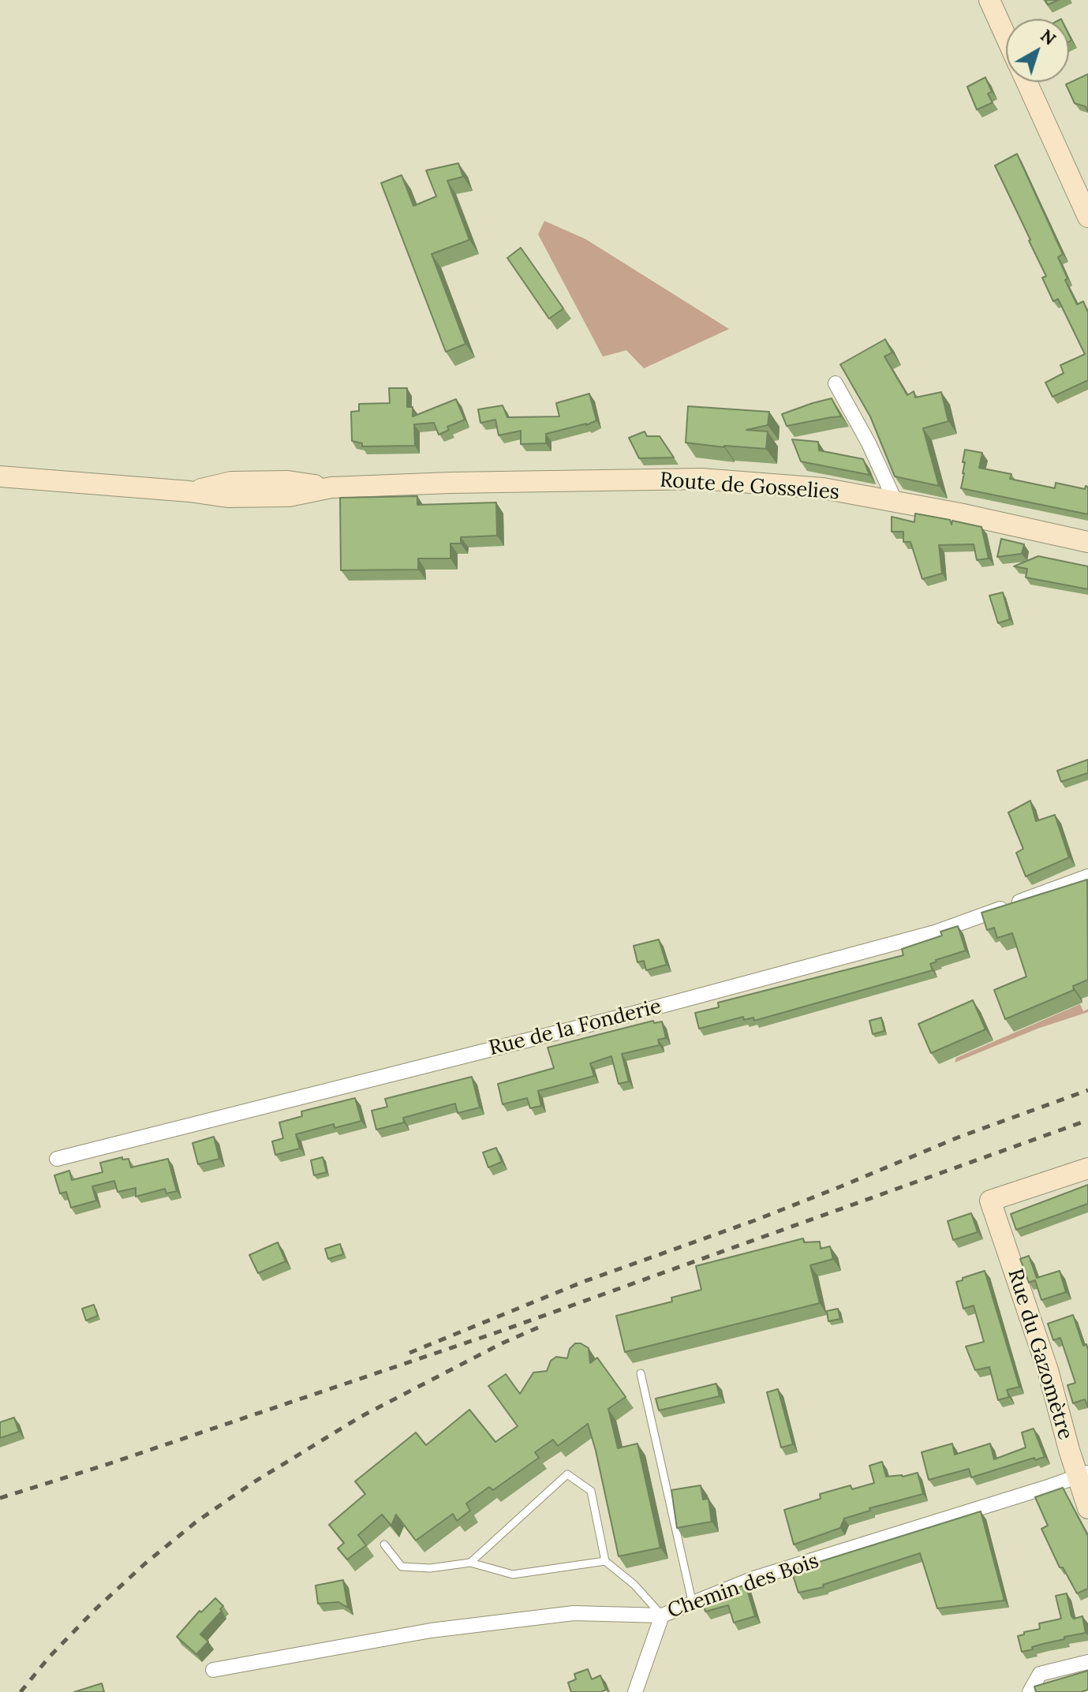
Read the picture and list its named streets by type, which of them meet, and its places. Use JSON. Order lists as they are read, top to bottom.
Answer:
{
  "streets": {
    "main road": ["Route de Gosselies", "Rue du Gazomètre"],
    "street": ["Rue de la Fonderie", "Chemin des Bois"]
  },
  "crossings": [
    ["Rue du Gazomètre", "Chemin des Bois"]
  ],
  "north": "top right"
}
